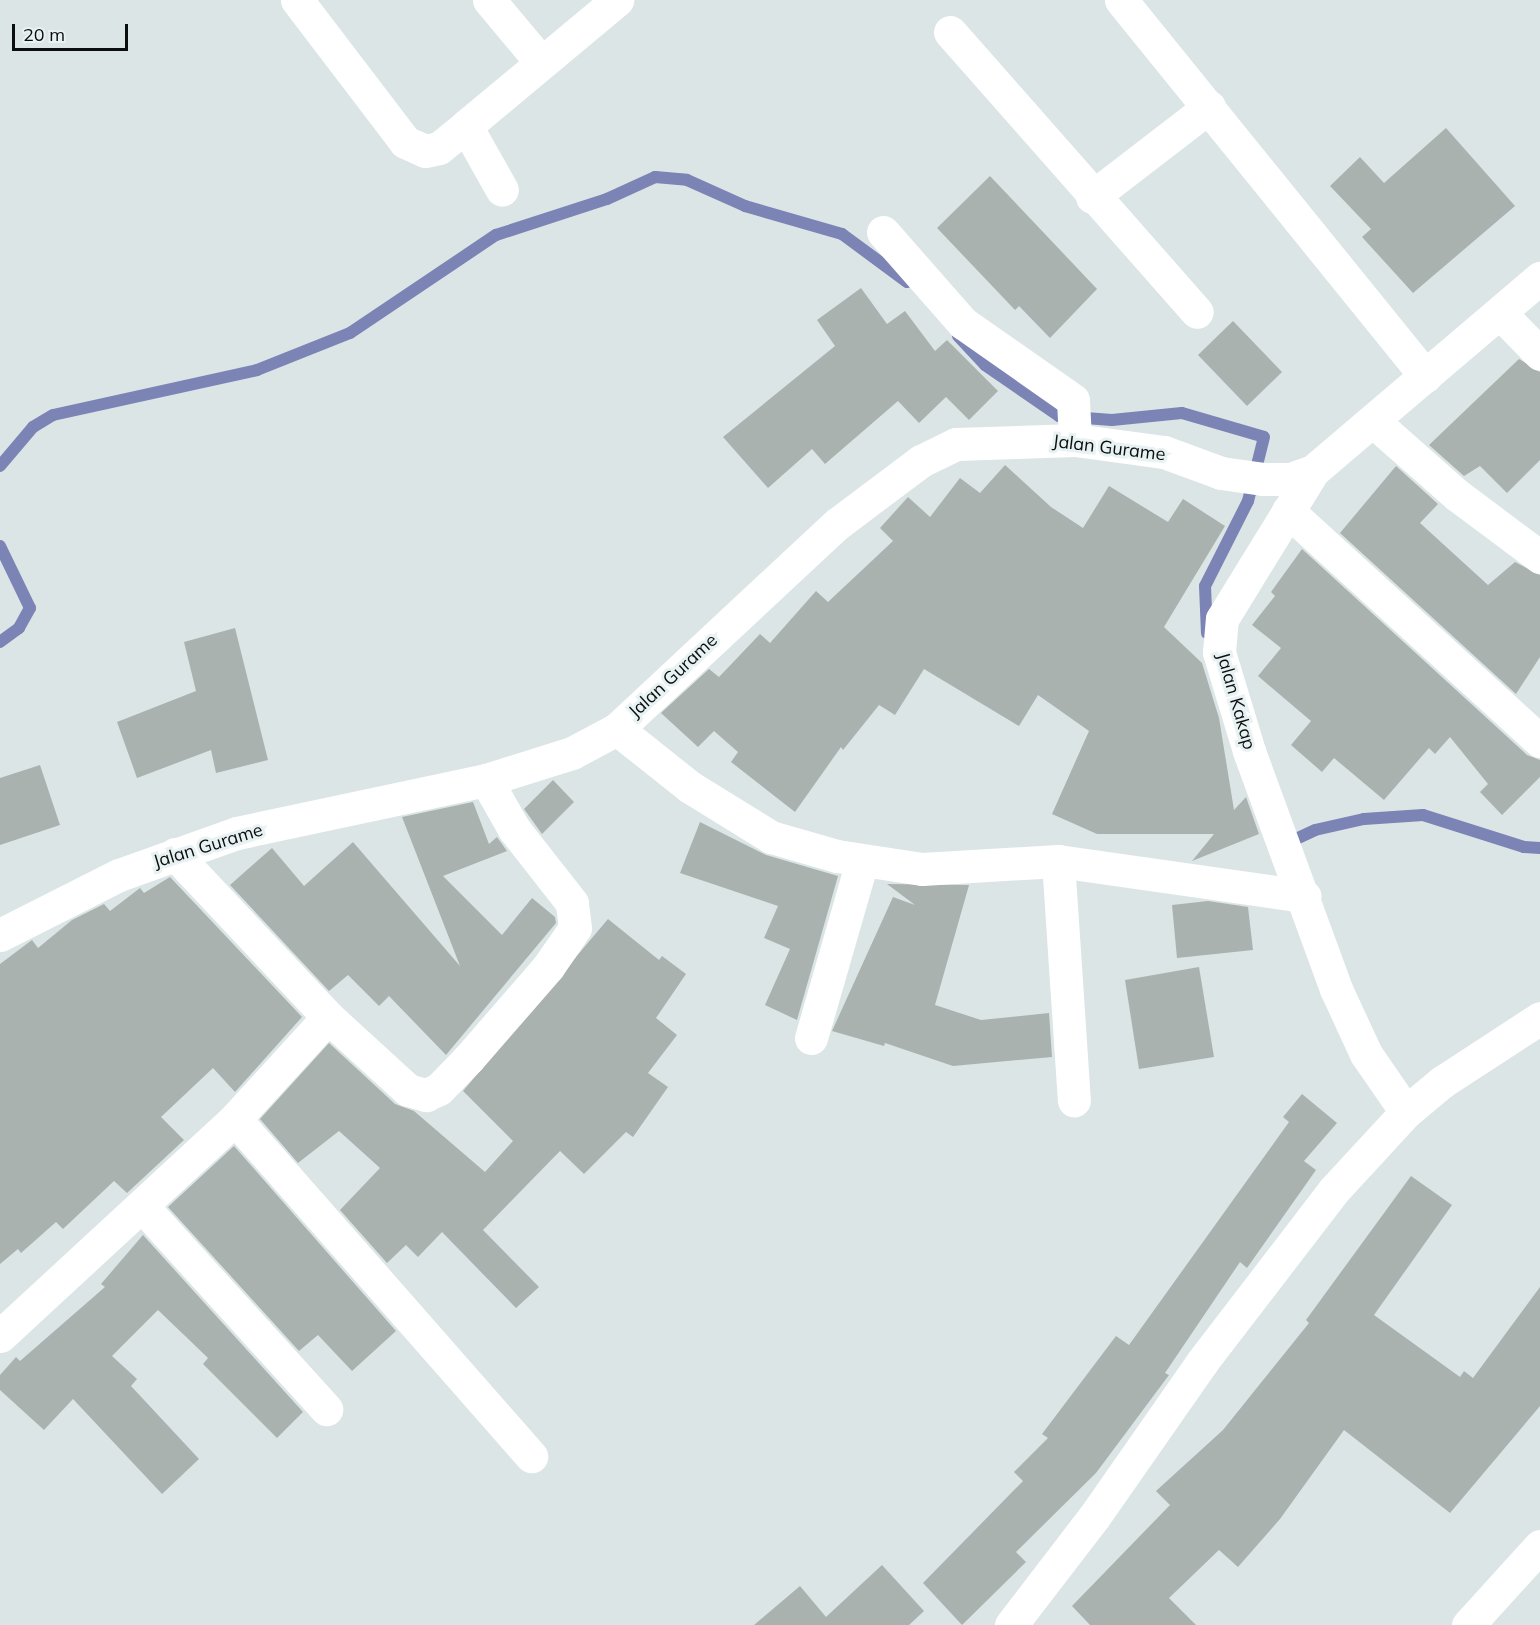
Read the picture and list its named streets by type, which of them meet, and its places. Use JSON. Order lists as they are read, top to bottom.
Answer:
{
  "streets": {
    "street": ["Jalan Gurame", "Jalan Kakap"]
  },
  "crossings": [
    ["Jalan Gurame", "Jalan Kakap"]
  ],
  "scale_bar": "20 m"
}
